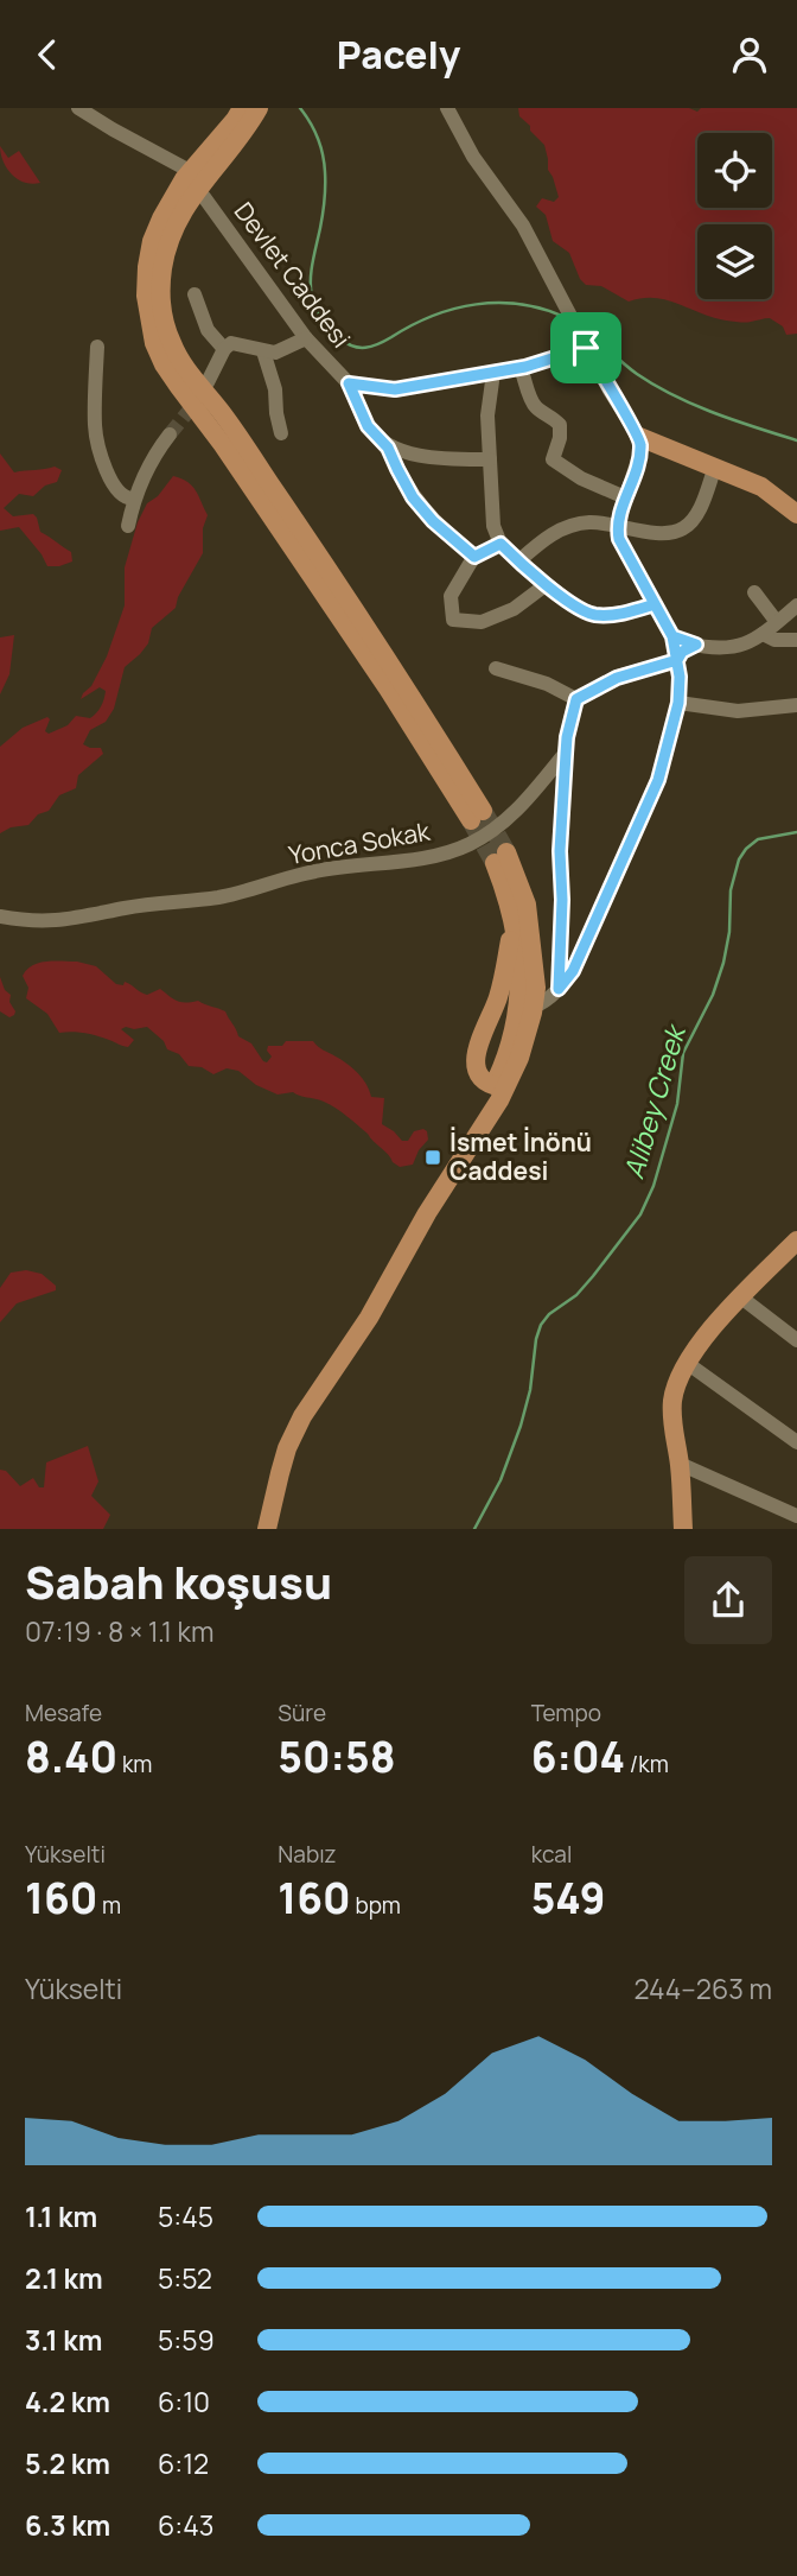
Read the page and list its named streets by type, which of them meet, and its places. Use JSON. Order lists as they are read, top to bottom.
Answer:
{
  "streets": {
    "street": ["Devlet Caddesi", "Yonca Sokak"]
  },
  "water": ["Alibey Creek"],
  "places": {
    "transit": ["İsmet İnönü Caddesi"]
  },
  "page": {
    "header": "Pacely",
    "heading": ["Sabah koşusu", "07:19 · 8 × 1.1 km"],
    "stats": [
      ["Mesafe", "8.40 km"],
      ["Süre", "50:58"],
      ["Tempo", "6:04 /km"],
      ["Yükselti", "160 m"],
      ["Nabız", "160 bpm"],
      ["kcal", "549"]
    ],
    "chart": ["Yükselti", "244–263 m"],
    "list": [
      {
        "name": "1.1 km",
        "note": "5:45"
      },
      {
        "name": "2.1 km",
        "note": "5:52"
      },
      {
        "name": "3.1 km",
        "note": "5:59"
      },
      {
        "name": "4.2 km",
        "note": "6:10"
      },
      {
        "name": "5.2 km",
        "note": "6:12"
      },
      {
        "name": "6.3 km",
        "note": "6:43"
      }
    ]
  }
}
